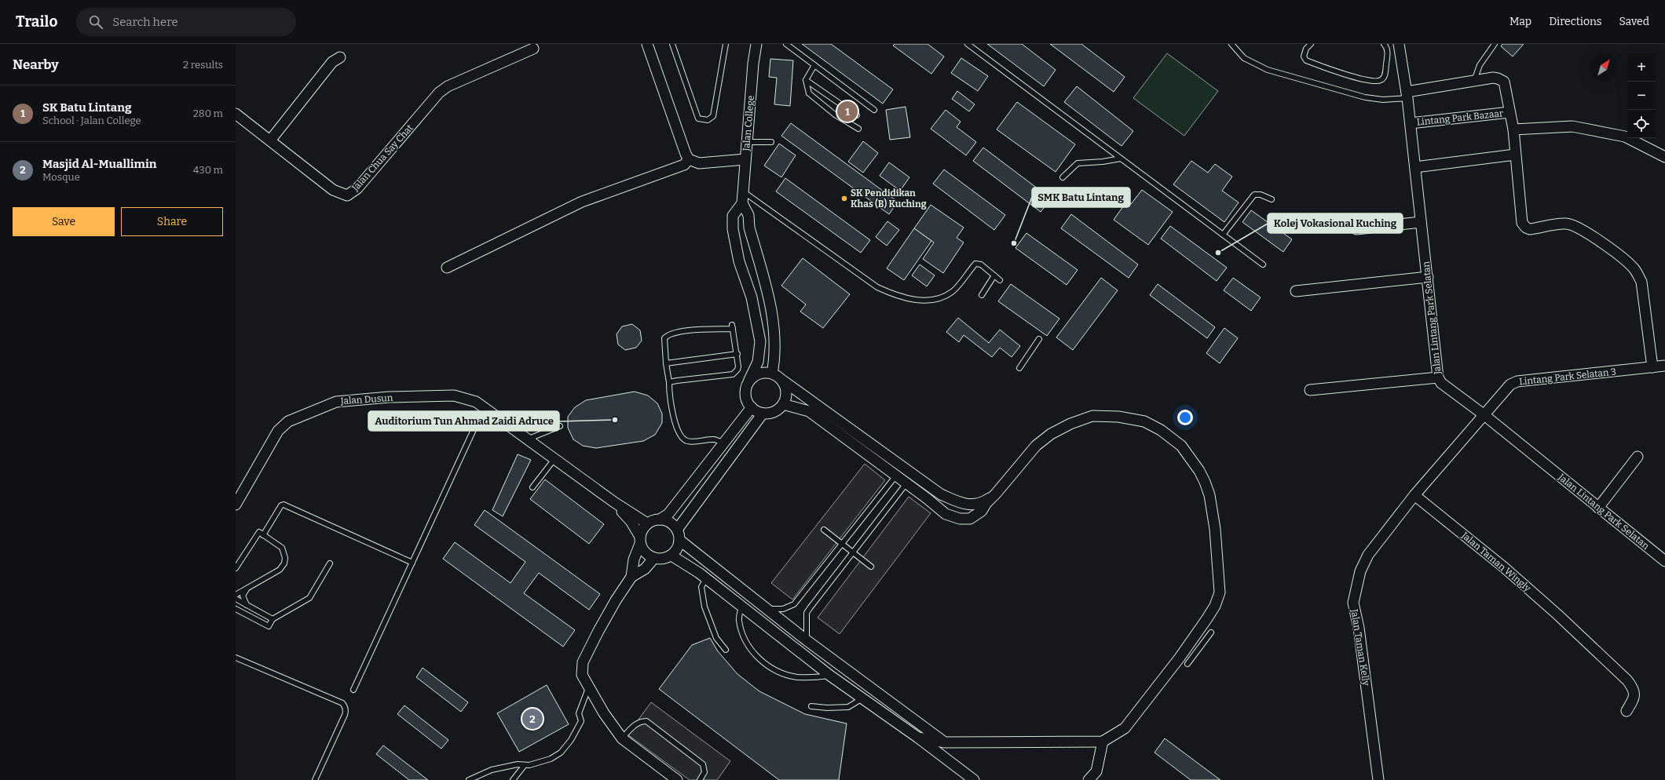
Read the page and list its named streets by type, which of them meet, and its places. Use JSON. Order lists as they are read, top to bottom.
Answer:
{
  "streets": {
    "street": [
      "Lintang Park Bazaar",
      "Jalan College",
      "Jalan Chua Say Chat",
      "Jalan Lintang Park Selatan",
      "Lintang Park Selatan 3",
      "Jalan Dusun",
      "Jalan Taman Wingly",
      "Jalan Taman Kelly"
    ]
  },
  "crossings": [
    ["Lintang Park Bazaar", "Jalan Lintang Park Selatan"],
    ["Jalan Lintang Park Selatan", "Lintang Park Selatan 3"],
    ["Jalan Taman Wingly", "Jalan Taman Kelly"]
  ],
  "places": [
    "SK Pendidikan Khas (B) Kuching",
    "SMK Batu Lintang",
    "Kolej Vokasional Kuching",
    "Auditorium Tun Ahmad Zaidi Adruce"
  ],
  "north": "top right",
  "page": {
    "header": "Trailo",
    "search": "Search here",
    "nav": ["Map", "Directions", "Saved"],
    "heading": ["Nearby", "2 results"],
    "map_buttons": ["+", "−"],
    "list": [
      {
        "mark": "1",
        "name": "SK Batu Lintang",
        "note": "School · Jalan College",
        "value": "280 m"
      },
      {
        "mark": "2",
        "name": "Masjid Al-Muallimin",
        "note": "Mosque",
        "value": "430 m"
      }
    ],
    "pins": ["1", "2"],
    "buttons": ["Save", "Share"]
  }
}
